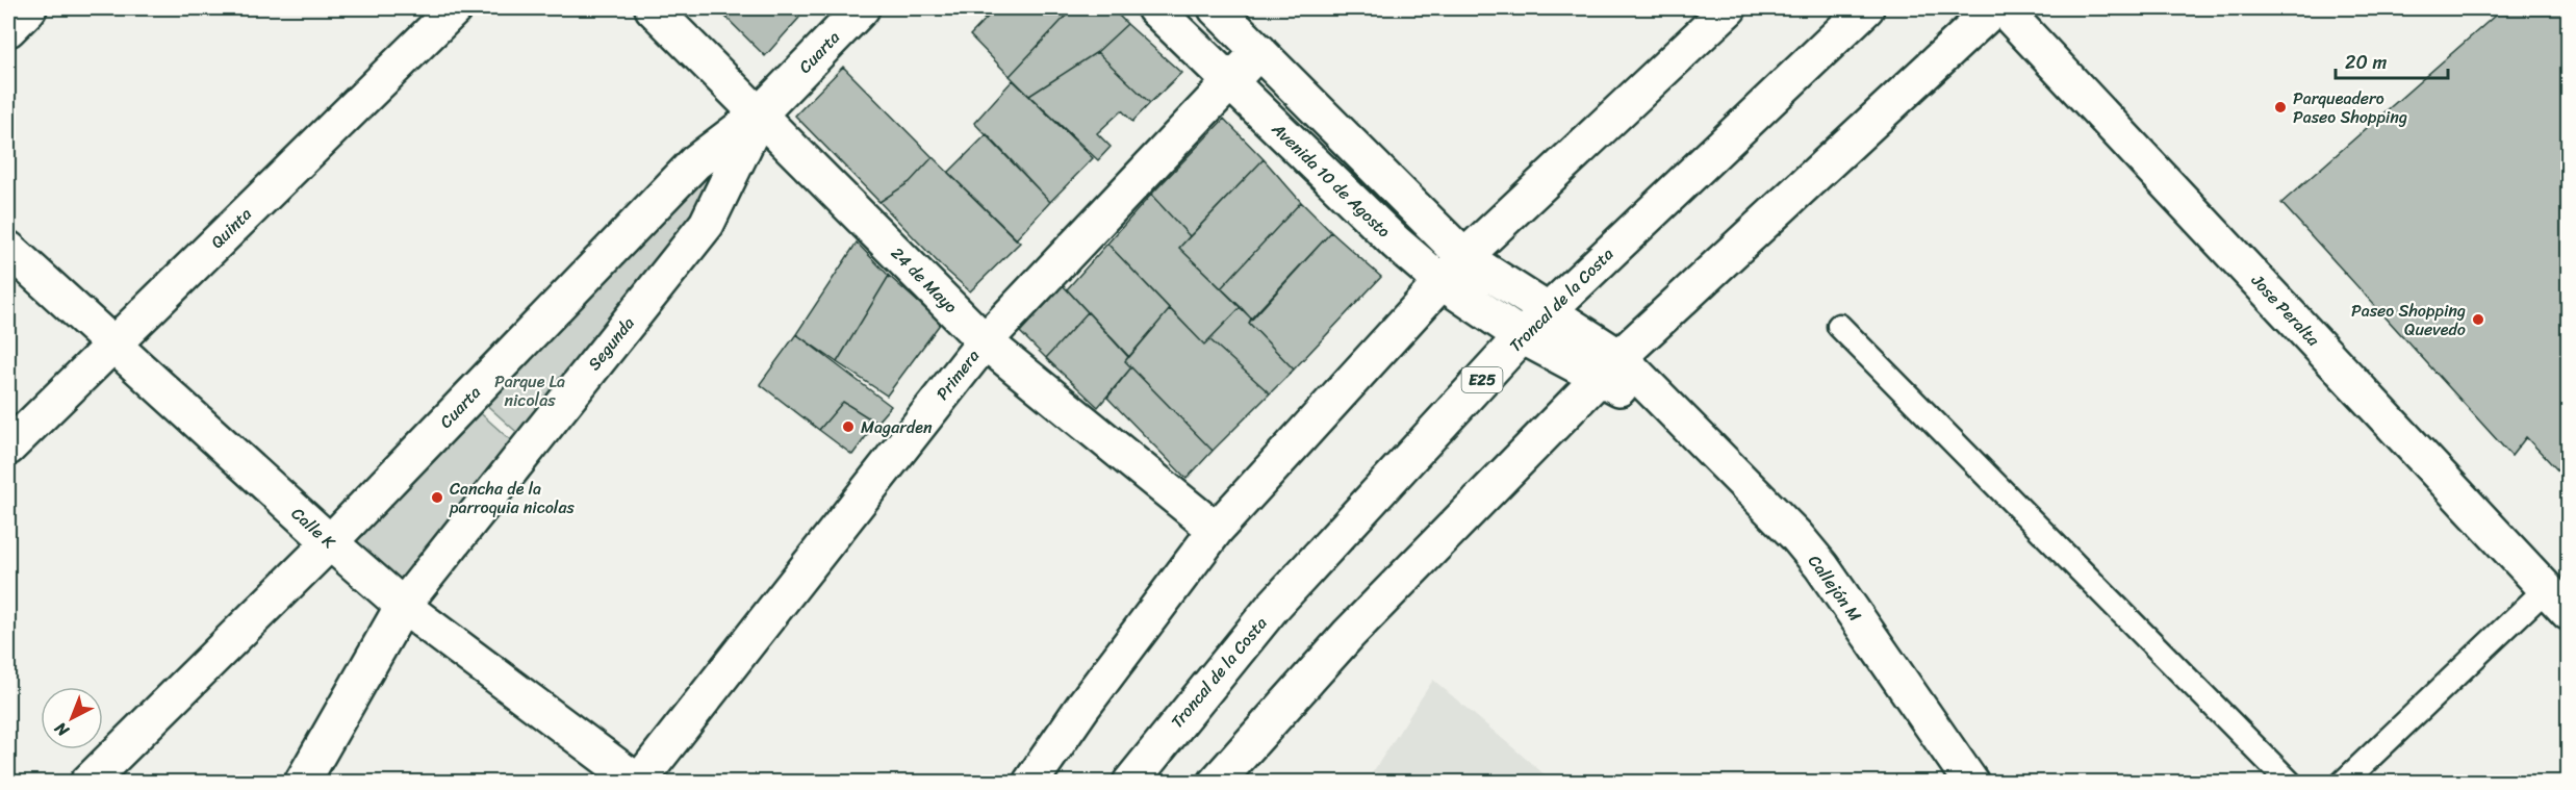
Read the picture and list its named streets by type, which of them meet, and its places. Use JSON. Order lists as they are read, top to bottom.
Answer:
{
  "streets": {
    "main road": [
      "Cuarta",
      "Avenida 10 de Agosto",
      "Quinta",
      "24 de Mayo",
      "Troncal de la Costa",
      "Jose Peralta",
      "Segunda",
      "Primera",
      "E25",
      "Calle K",
      "Callejón M"
    ]
  },
  "crossings": [
    ["Cuarta", "24 de Mayo"],
    ["Cuarta", "Segunda"],
    ["Cuarta", "Calle K"],
    ["Avenida 10 de Agosto", "Troncal de la Costa"],
    ["Avenida 10 de Agosto", "Primera"],
    ["Avenida 10 de Agosto", "Callejón M"],
    ["Quinta", "Calle K"],
    ["24 de Mayo", "Segunda"],
    ["24 de Mayo", "Primera"],
    ["Troncal de la Costa", "Callejón M"],
    ["Segunda", "Calle K"],
    ["Primera", "Calle K"]
  ],
  "parks": ["Parque La nicolas"],
  "places": [
    "Parqueadero Paseo Shopping",
    "Paseo Shopping Quevedo",
    "Magarden",
    "Cancha de la parroquia nicolas"
  ],
  "scale_bar": "20 m",
  "north": "bottom left"
}
